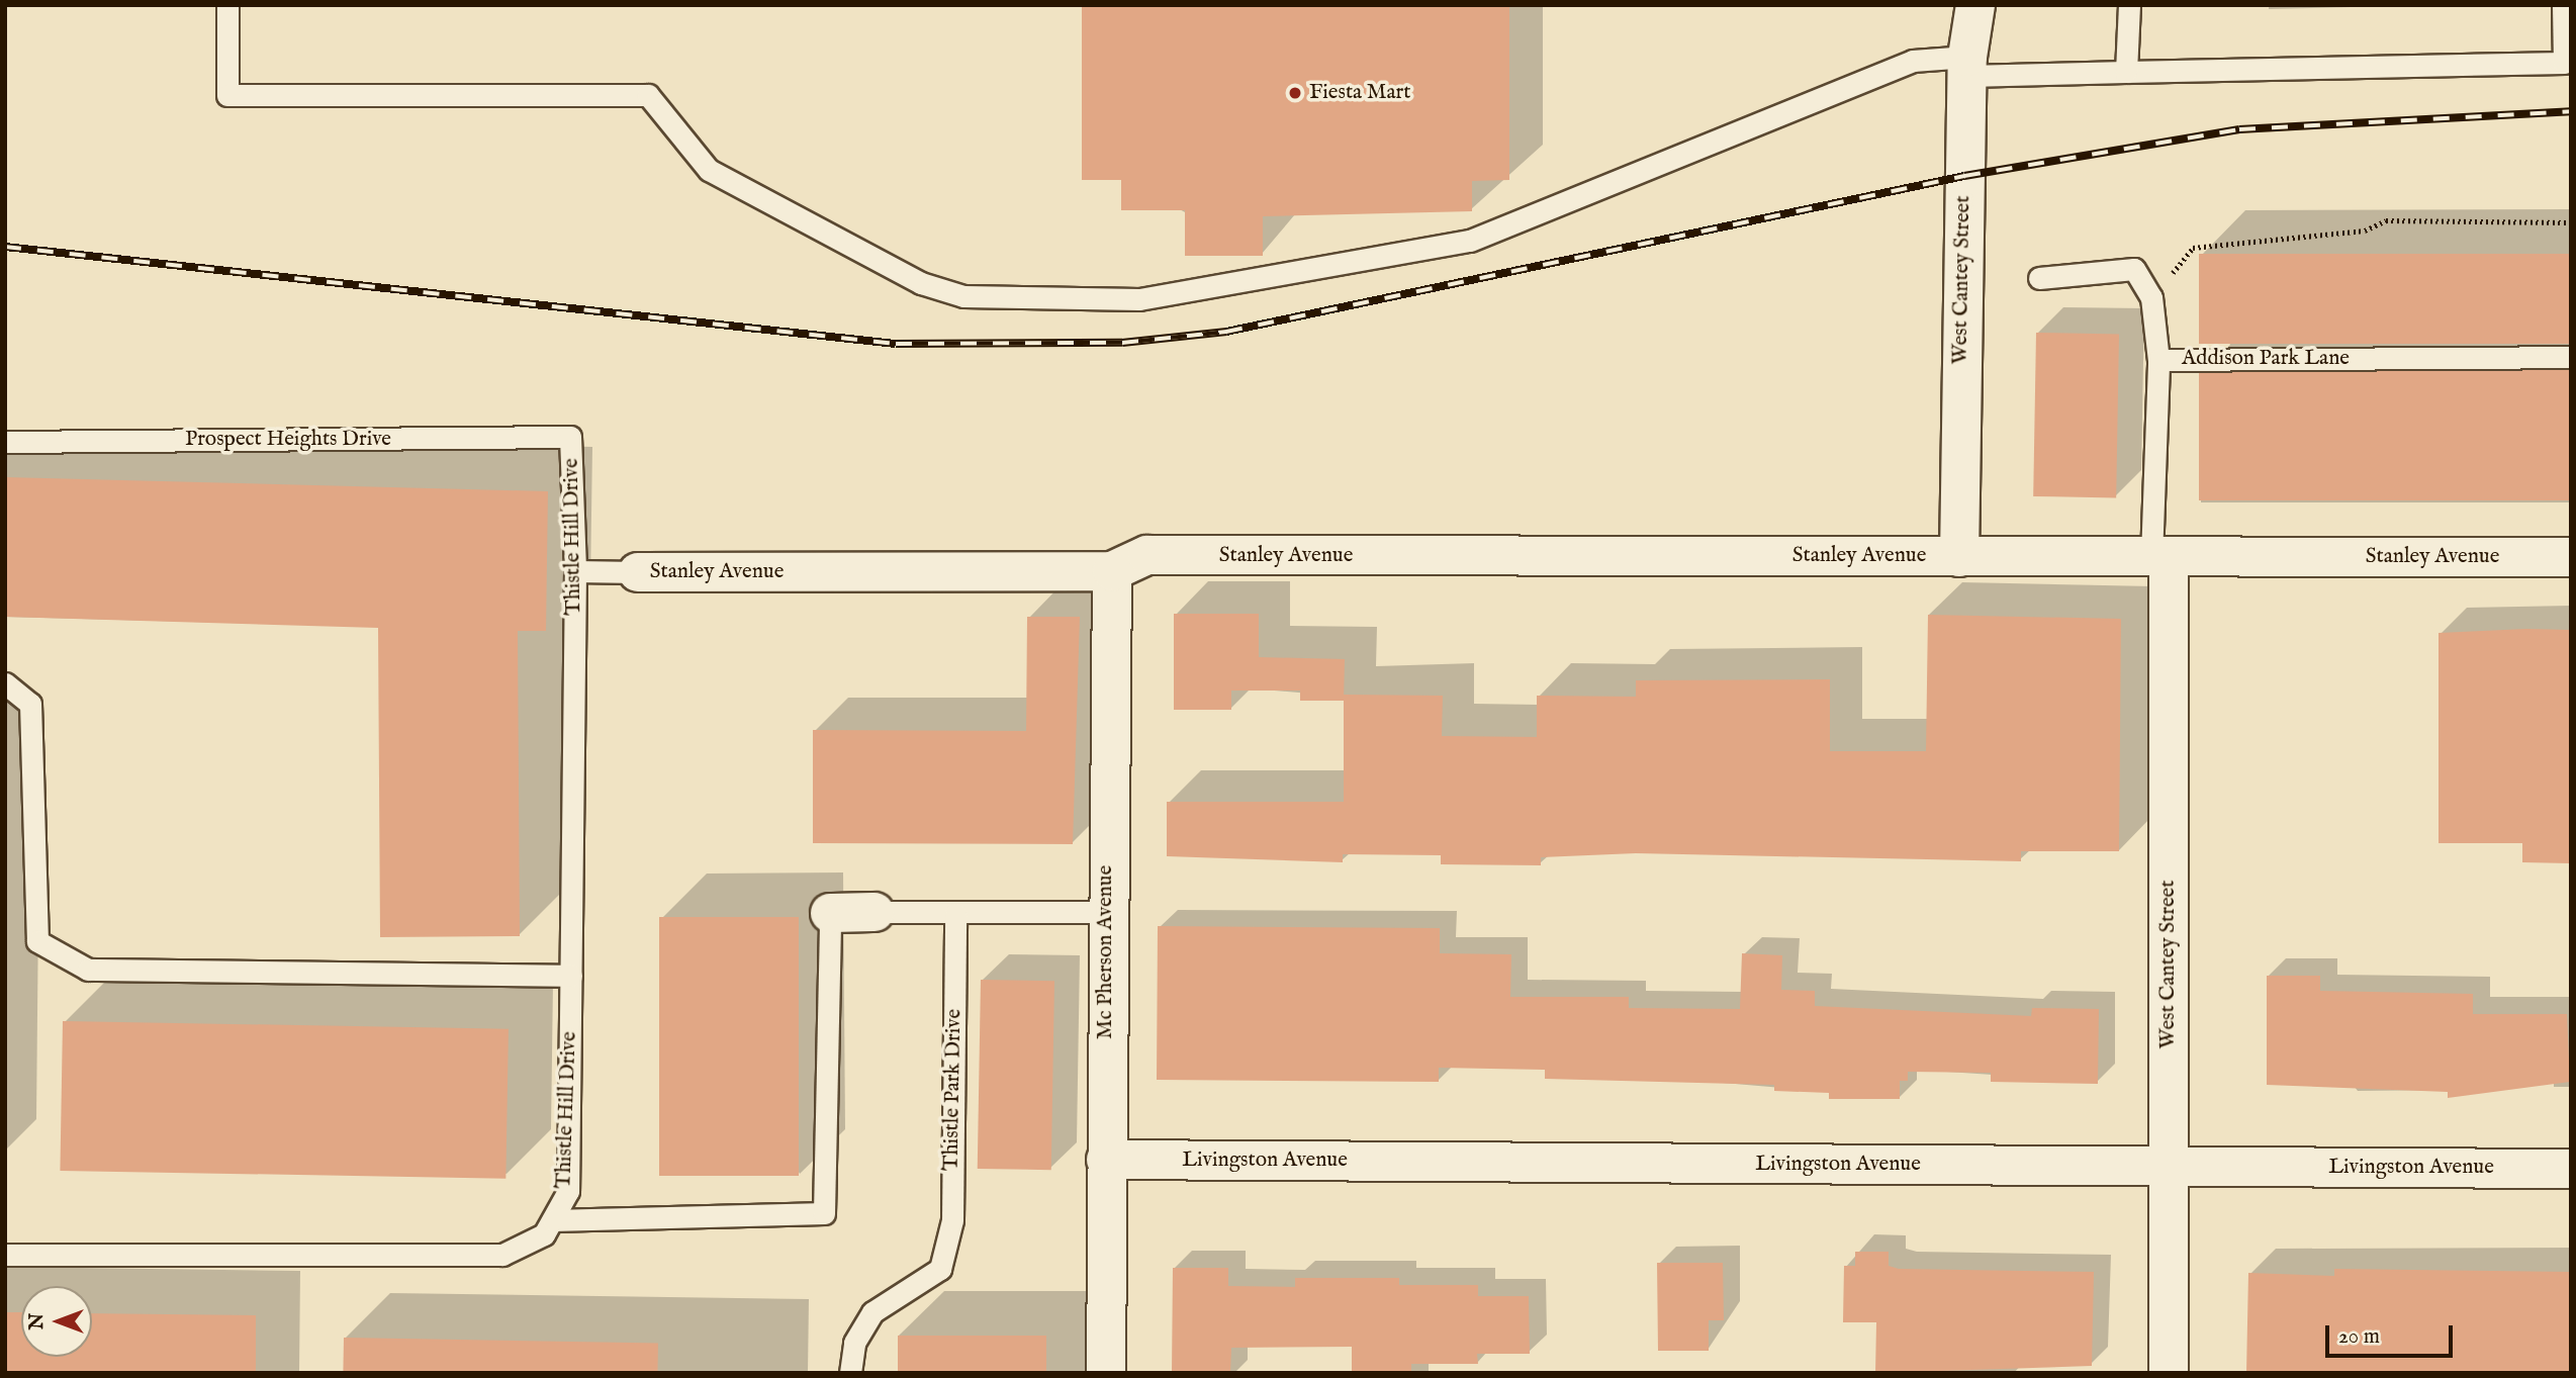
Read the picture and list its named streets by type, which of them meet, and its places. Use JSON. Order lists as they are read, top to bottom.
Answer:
{
  "streets": {
    "street": [
      "West Cantey Street",
      "Stanley Avenue",
      "Mc Pherson Avenue",
      "Livingston Avenue"
    ],
    "lane": [
      "Addison Park Lane",
      "Prospect Heights Drive",
      "Thistle Hill Drive",
      "Thistle Park Drive"
    ]
  },
  "crossings": [
    ["West Cantey Street", "Addison Park Lane"],
    ["West Cantey Street", "Stanley Avenue"],
    ["West Cantey Street", "Livingston Avenue"],
    ["Addison Park Lane", "Stanley Avenue"],
    ["Prospect Heights Drive", "Thistle Hill Drive"],
    ["Thistle Hill Drive", "Stanley Avenue"],
    ["Stanley Avenue", "Mc Pherson Avenue"],
    ["Mc Pherson Avenue", "Livingston Avenue"]
  ],
  "places": ["Fiesta Mart"],
  "scale_bar": "20 m",
  "north": "left"
}
